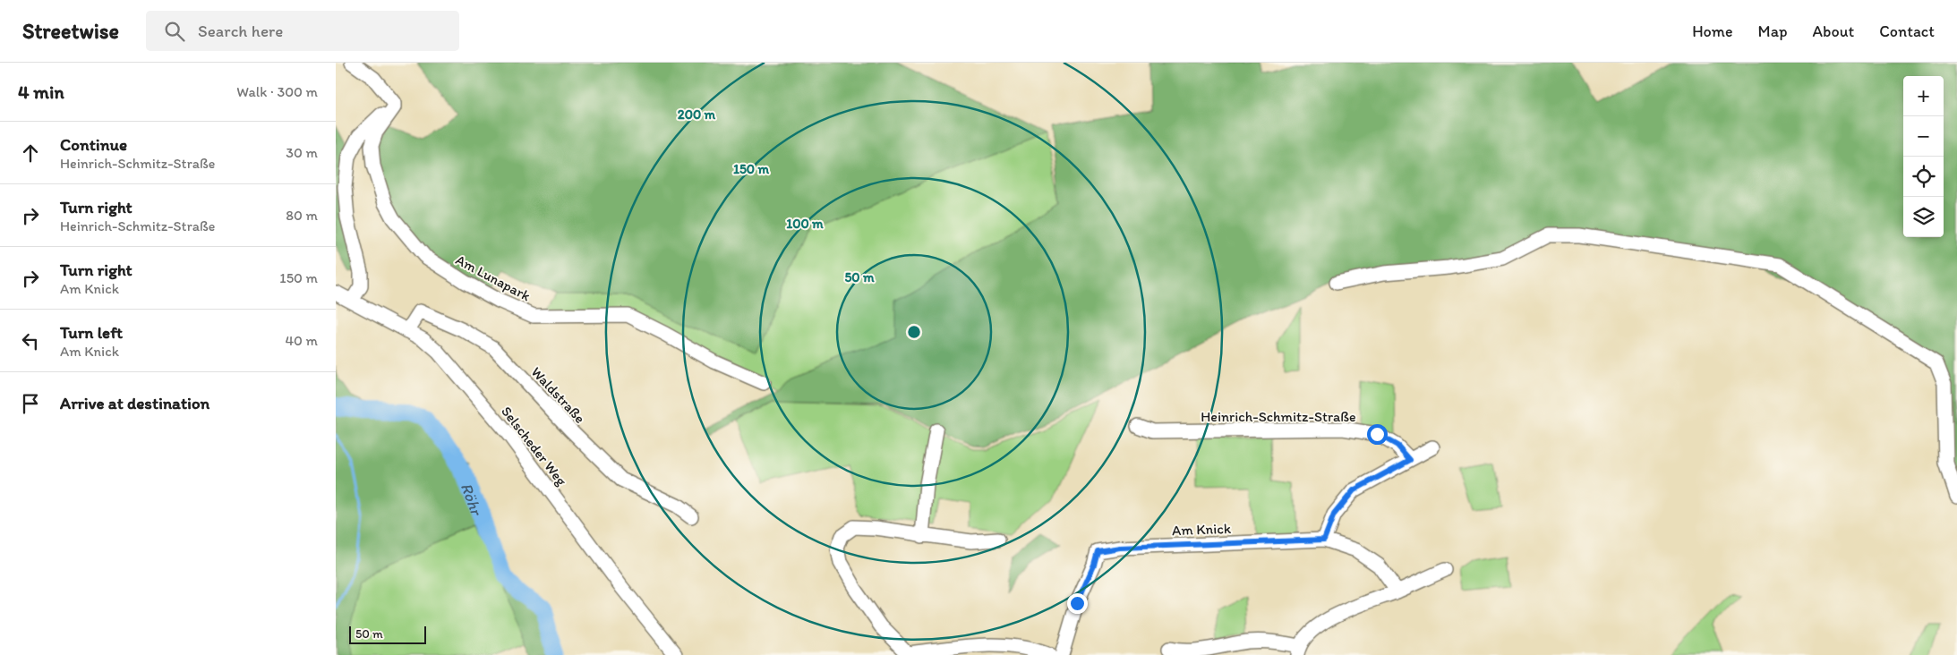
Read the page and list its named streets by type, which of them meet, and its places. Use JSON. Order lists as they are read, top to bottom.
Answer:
{
  "streets": {
    "street": [
      "Am Lunapark",
      "Waldstraße",
      "Heinrich-Schmitz-Straße",
      "Selscheder Weg",
      "Am Knick"
    ]
  },
  "crossings": [
    ["Waldstraße", "Selscheder Weg"]
  ],
  "water": ["Röhr"],
  "scale_bar": "50 m",
  "page": {
    "header": "Streetwise",
    "search": "Search here",
    "nav": [
      "Home",
      "Map",
      "About",
      "Contact"
    ],
    "heading": ["4 min", "Walk · 300 m"],
    "map_buttons": ["+", "−"],
    "list": [
      ["Continue", "Heinrich-Schmitz-Straße", "30 m"],
      ["Turn right", "Heinrich-Schmitz-Straße", "80 m"],
      ["Turn right", "Am Knick", "150 m"],
      ["Turn left", "Am Knick", "40 m"],
      "Arrive at destination"
    ],
    "scale": "50 m"
  },
  "rings": [
    "200 m",
    "150 m",
    "100 m",
    "50 m"
  ]
}
